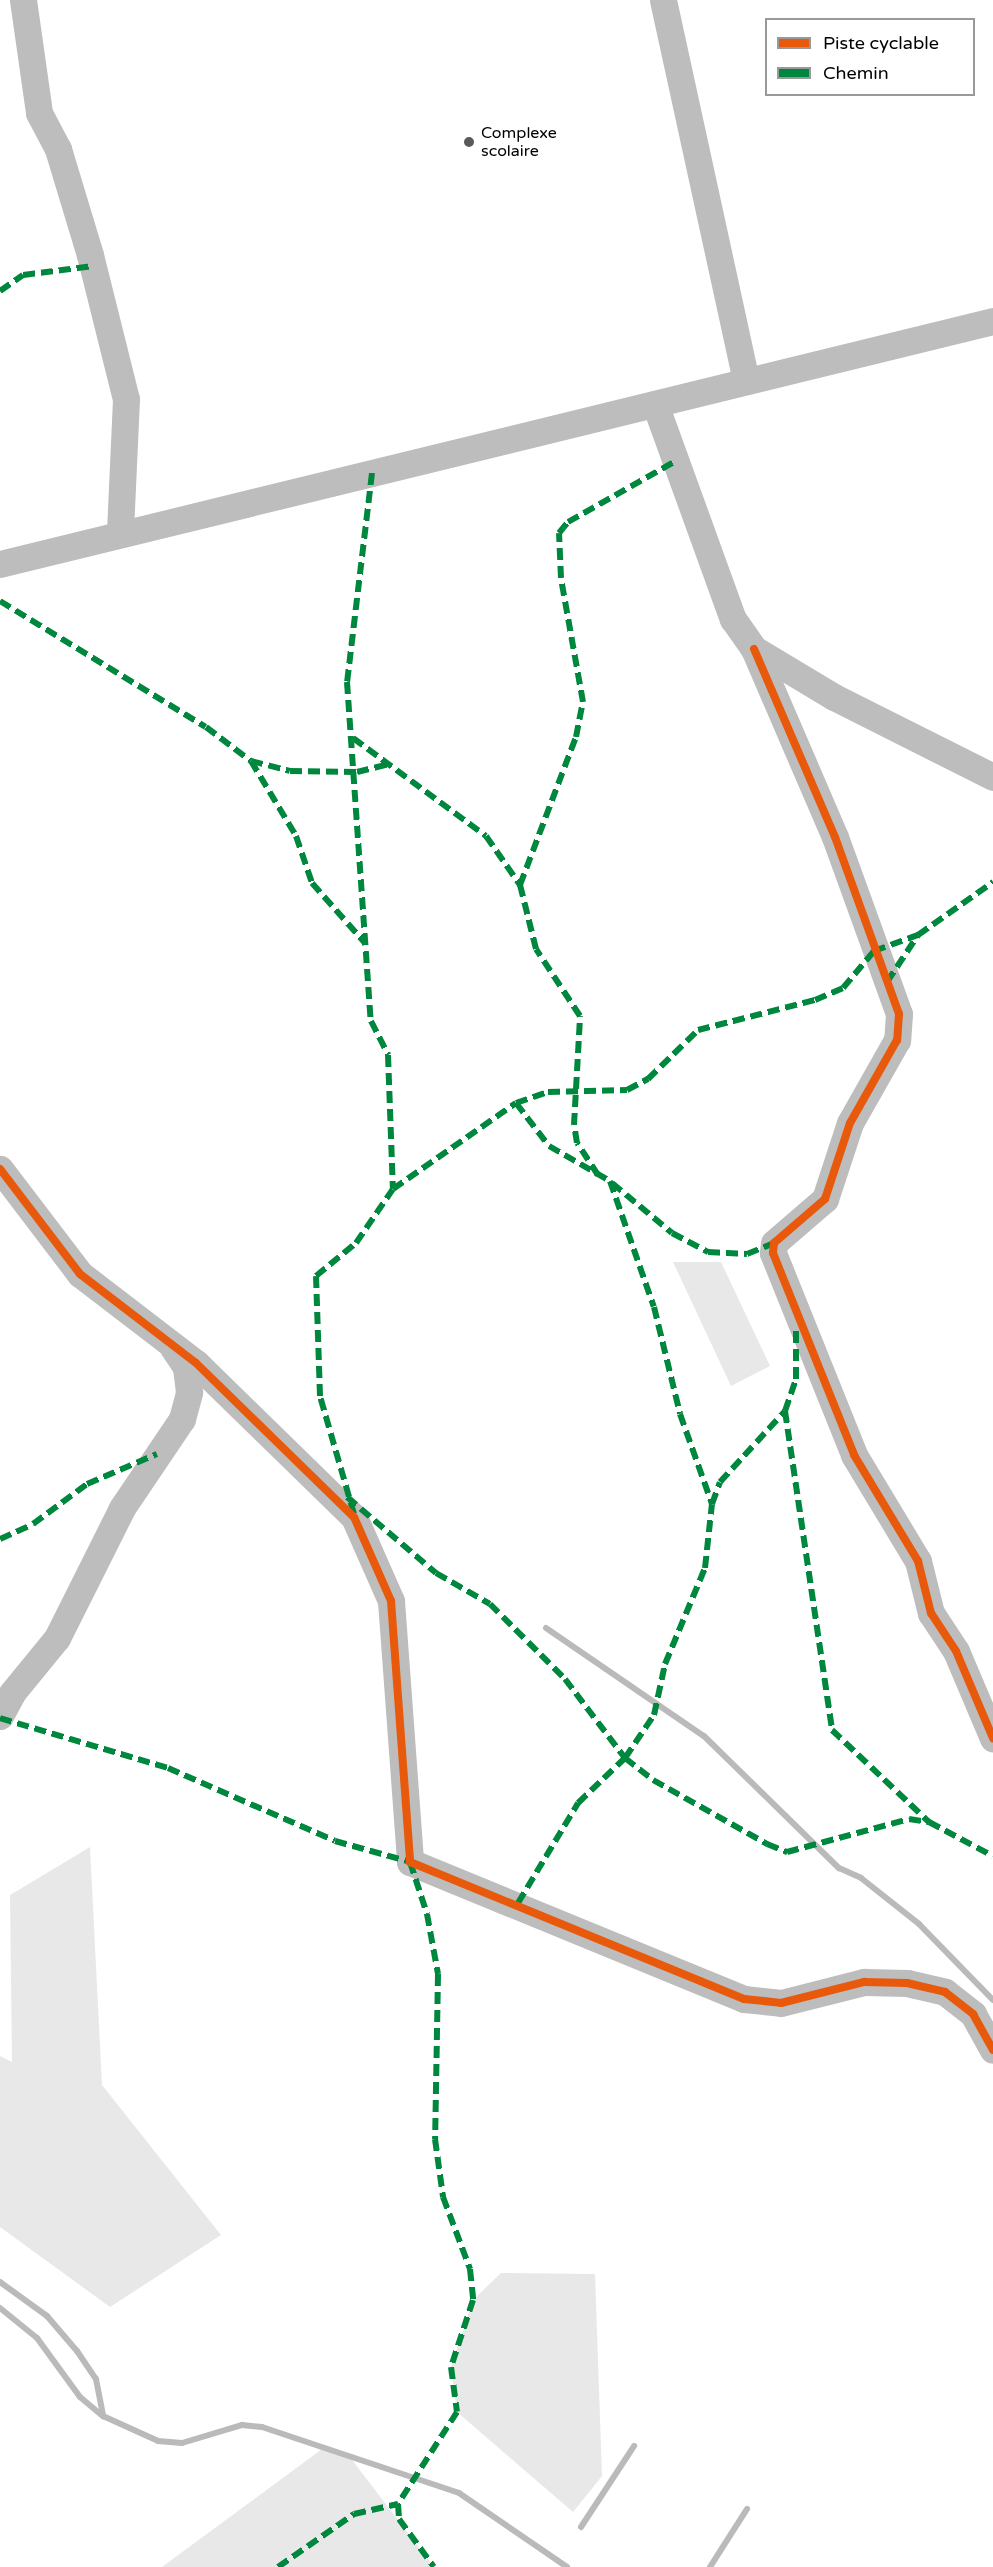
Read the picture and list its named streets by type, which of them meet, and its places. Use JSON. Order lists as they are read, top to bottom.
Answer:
{
  "places": ["Complexe scolaire"],
  "legend": ["Piste cyclable", "Chemin"]
}
